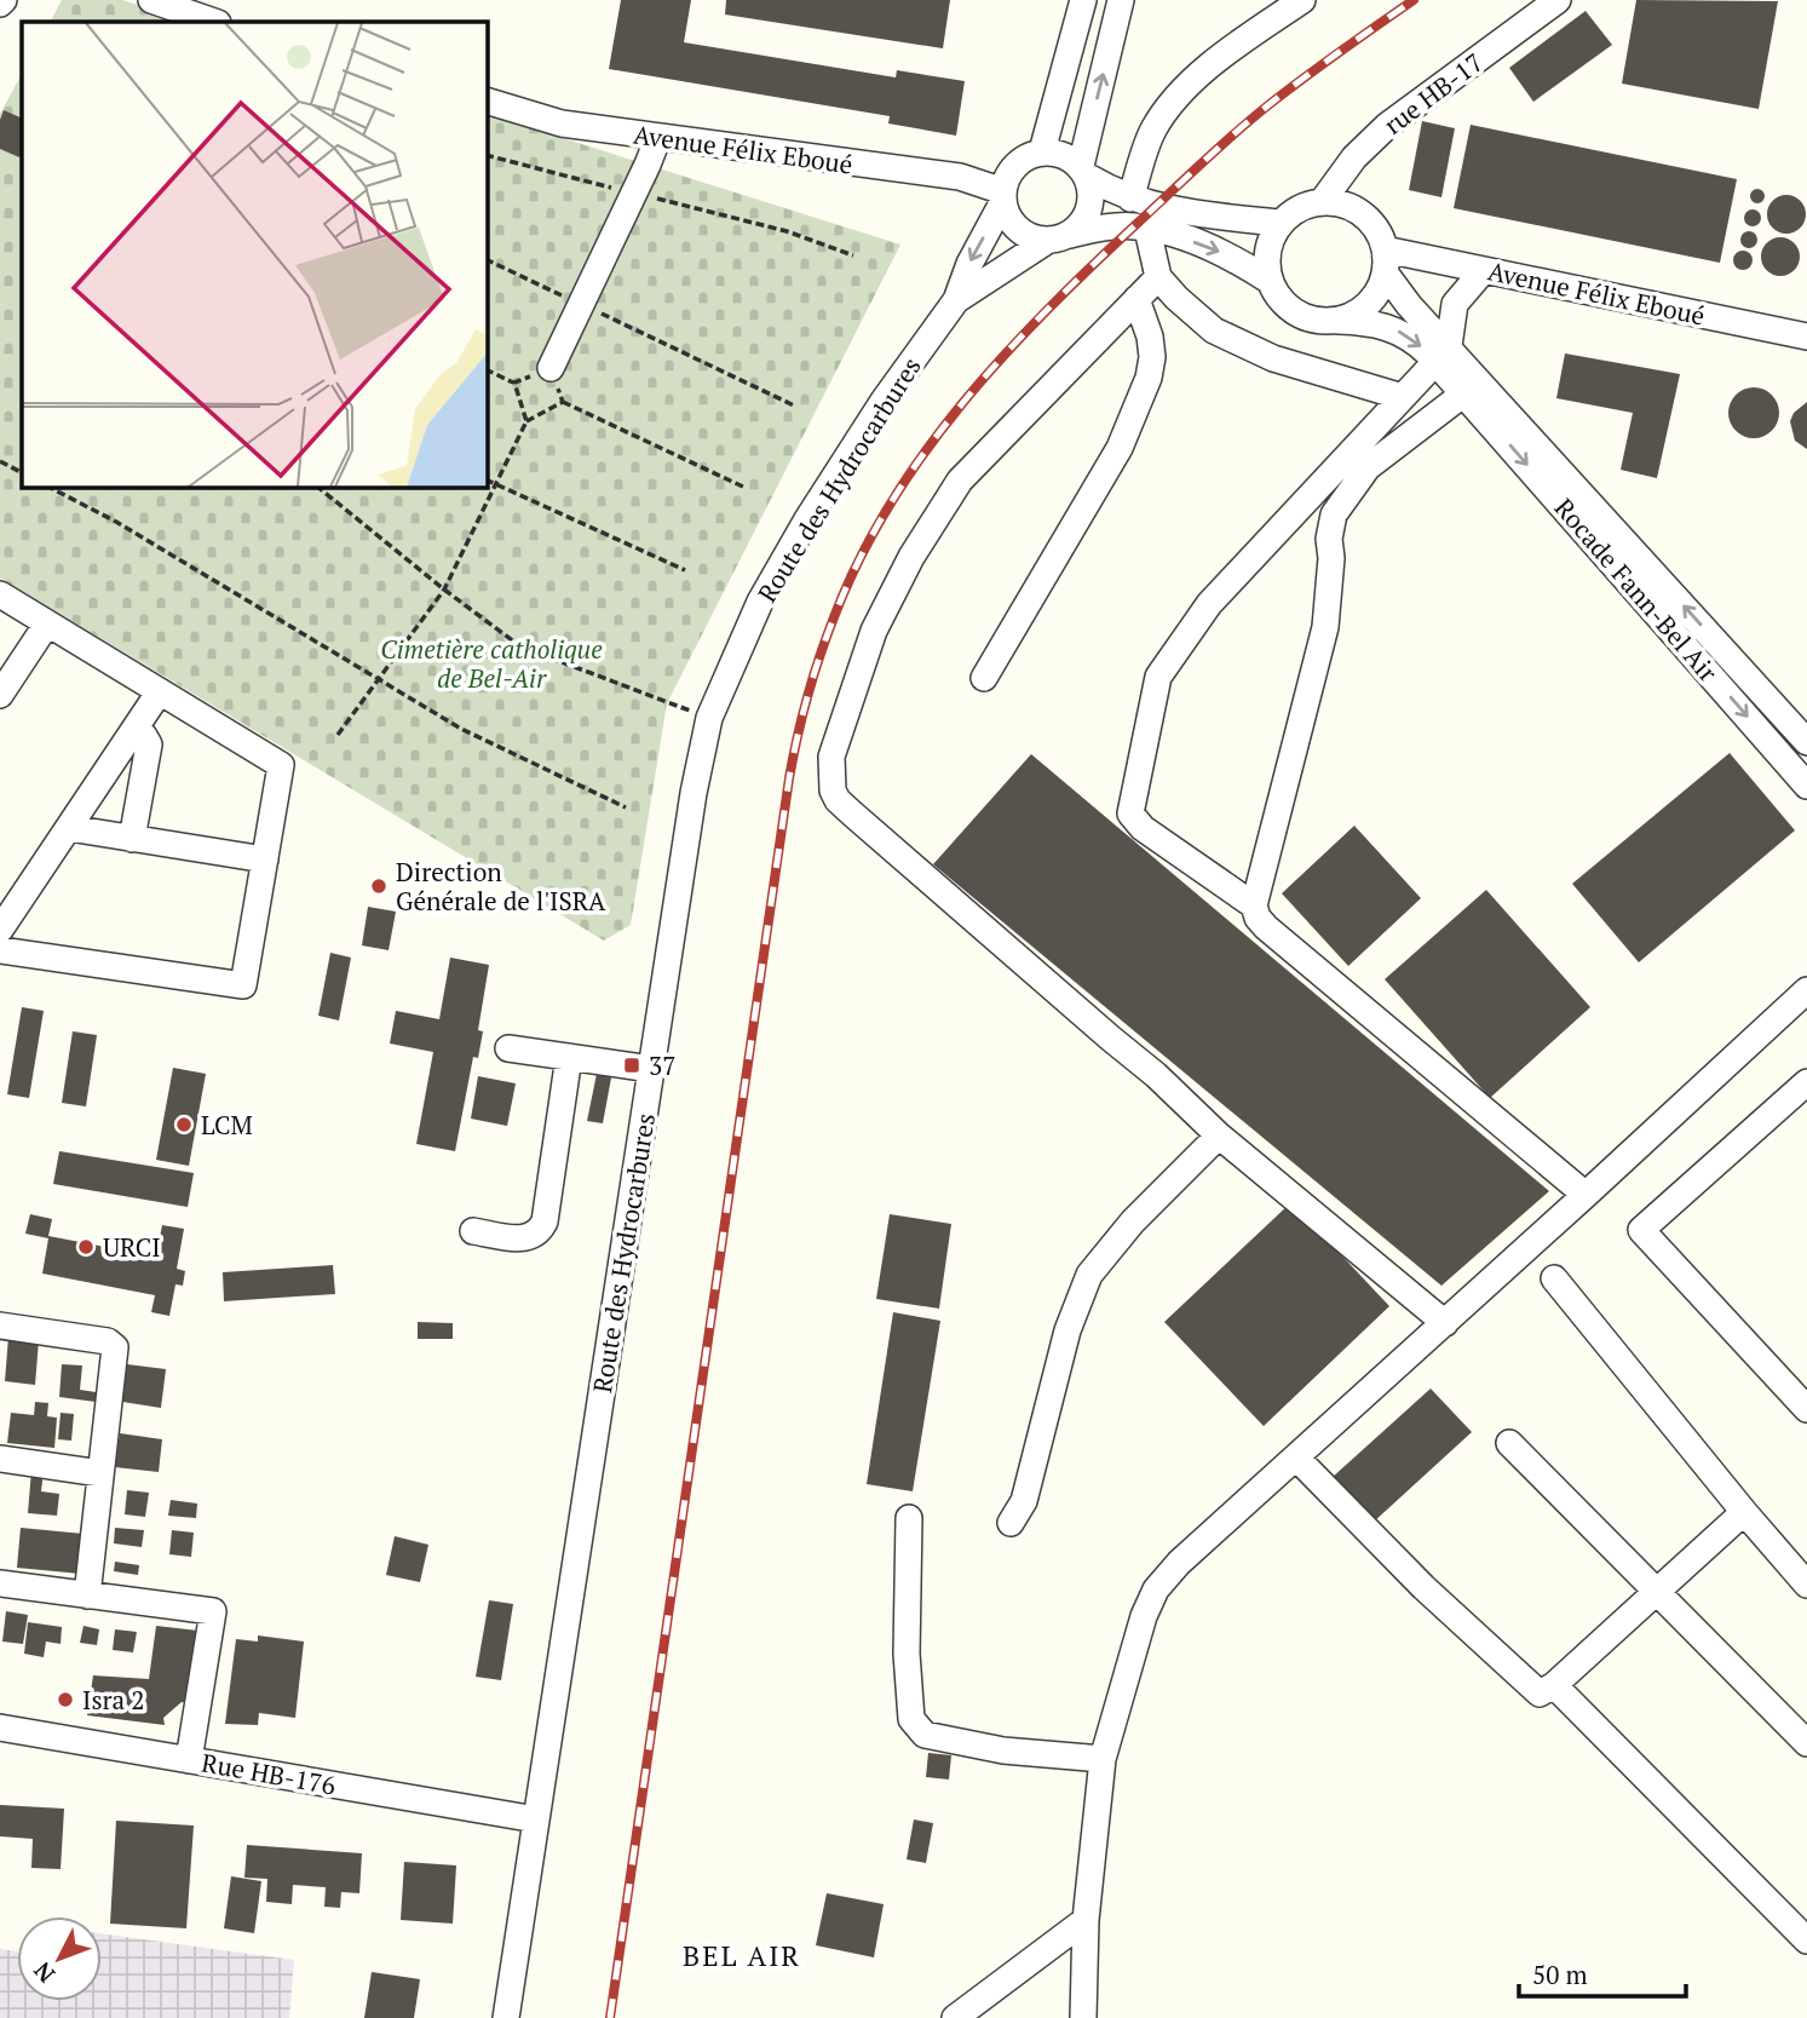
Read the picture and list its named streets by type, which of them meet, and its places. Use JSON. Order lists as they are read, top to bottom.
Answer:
{
  "streets": {
    "street": [
      "rue HB-17",
      "Avenue Félix Eboué",
      "Route des Hydrocarbures",
      "Rocade Fann-Bel Air",
      "Rue HB-176"
    ]
  },
  "crossings": [
    ["rue HB-17", "Avenue Félix Eboué"],
    ["Avenue Félix Eboué", "Route des Hydrocarbures"],
    ["Route des Hydrocarbures", "Rue HB-176"]
  ],
  "districts": ["BEL AIR"],
  "parks": ["Cimetière catholique de Bel-Air"],
  "places": {
    "other": [
      "Direction Générale de l'ISRA",
      "LCM",
      "URCI",
      "Isra 2"
    ],
    "transit": ["37"]
  },
  "scale_bar": "50 m",
  "north": "bottom left"
}
